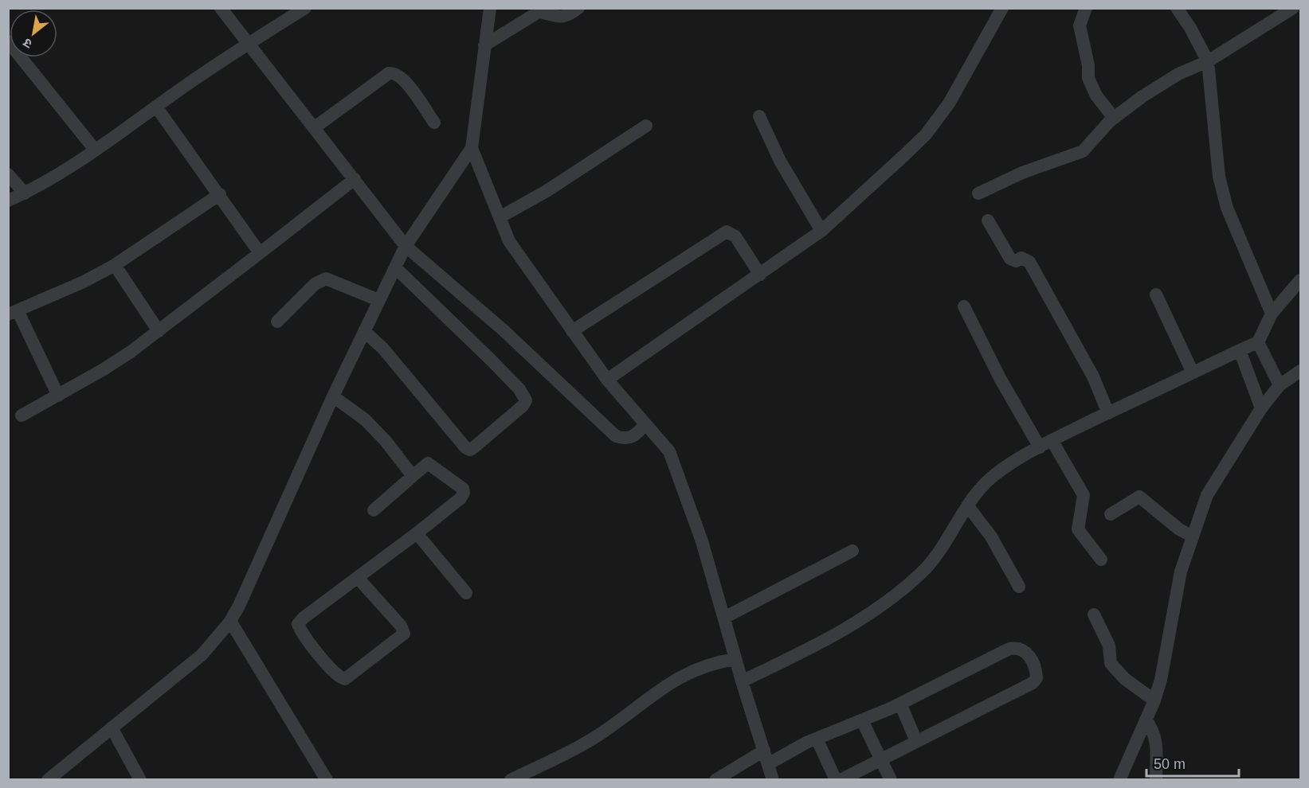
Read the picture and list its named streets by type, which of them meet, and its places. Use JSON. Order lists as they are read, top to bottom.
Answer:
{
  "scale_bar": "50 m",
  "north": "bottom left"
}
